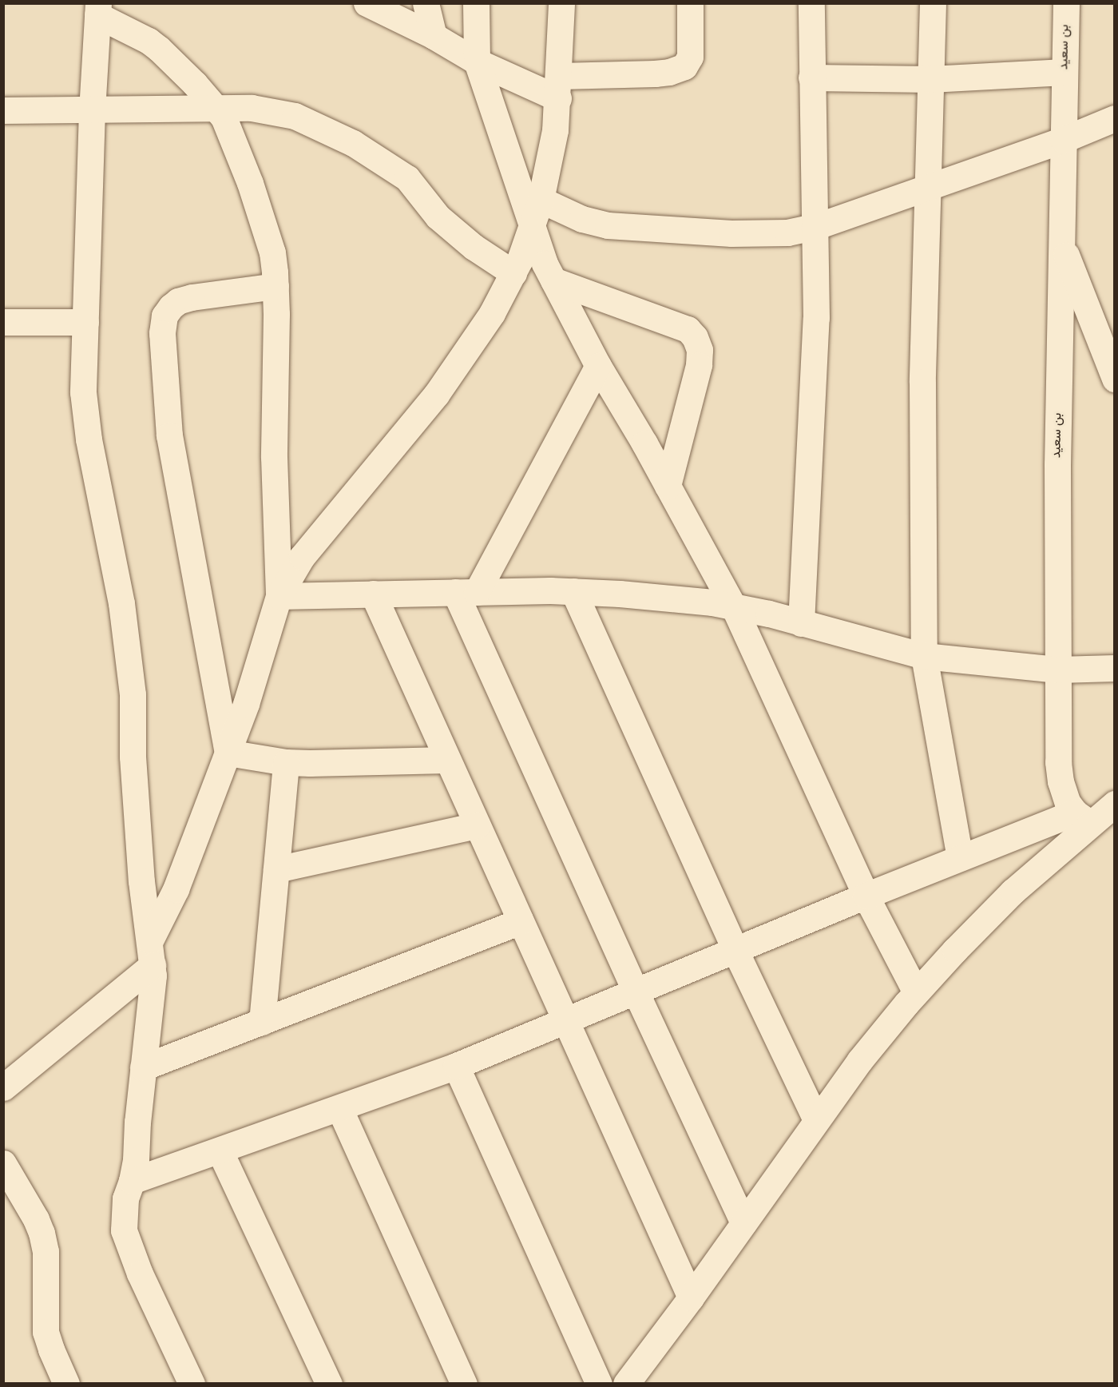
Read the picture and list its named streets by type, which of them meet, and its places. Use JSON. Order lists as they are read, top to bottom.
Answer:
{
  "streets": {
    "street": ["بن سعيد"]
  }
}
